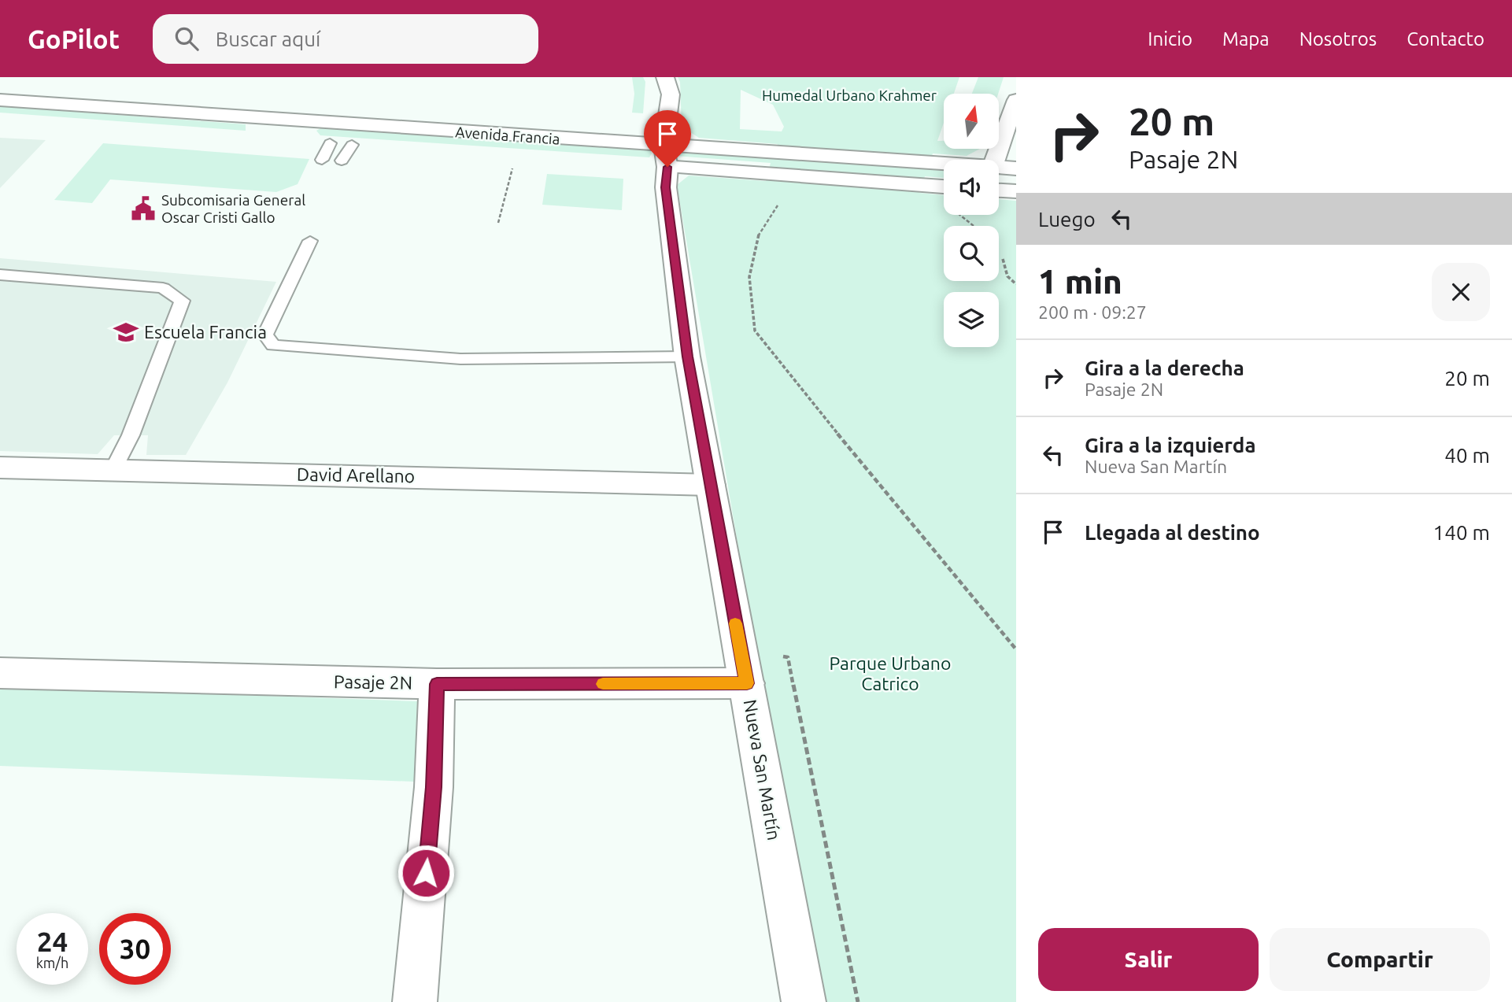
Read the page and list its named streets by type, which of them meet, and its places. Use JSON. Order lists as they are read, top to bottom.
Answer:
{
  "streets": {
    "street": [
      "Avenida Francia",
      "David Arellano",
      "Pasaje 2N",
      "Nueva San Martín"
    ]
  },
  "crossings": [
    ["Avenida Francia", "Nueva San Martín"],
    ["David Arellano", "Nueva San Martín"],
    ["Pasaje 2N", "Nueva San Martín"]
  ],
  "parks": ["Humedal Urbano Krahmer", "Parque Urbano Catrico"],
  "places": {
    "public building": ["Subcomisaria General Oscar Cristi Gallo"],
    "school or university": ["Escuela Francia"]
  },
  "north": "top",
  "page": {
    "header": "GoPilot",
    "search": "Buscar aquí",
    "nav": [
      "Inicio",
      "Mapa",
      "Nosotros",
      "Contacto"
    ],
    "turn": ["20 m", "Pasaje 2N"],
    "then": "Luego",
    "heading": ["1 min", "200 m · 09:27"],
    "list": [
      {
        "name": "Gira a la derecha",
        "note": "Pasaje 2N",
        "value": "20 m"
      },
      {
        "name": "Gira a la izquierda",
        "note": "Nueva San Martín",
        "value": "40 m"
      },
      {
        "name": "Llegada al destino",
        "value": "140 m"
      }
    ],
    "speed": "24 km/h",
    "limit": "30",
    "buttons": ["Salir", "Compartir"]
  }
}
